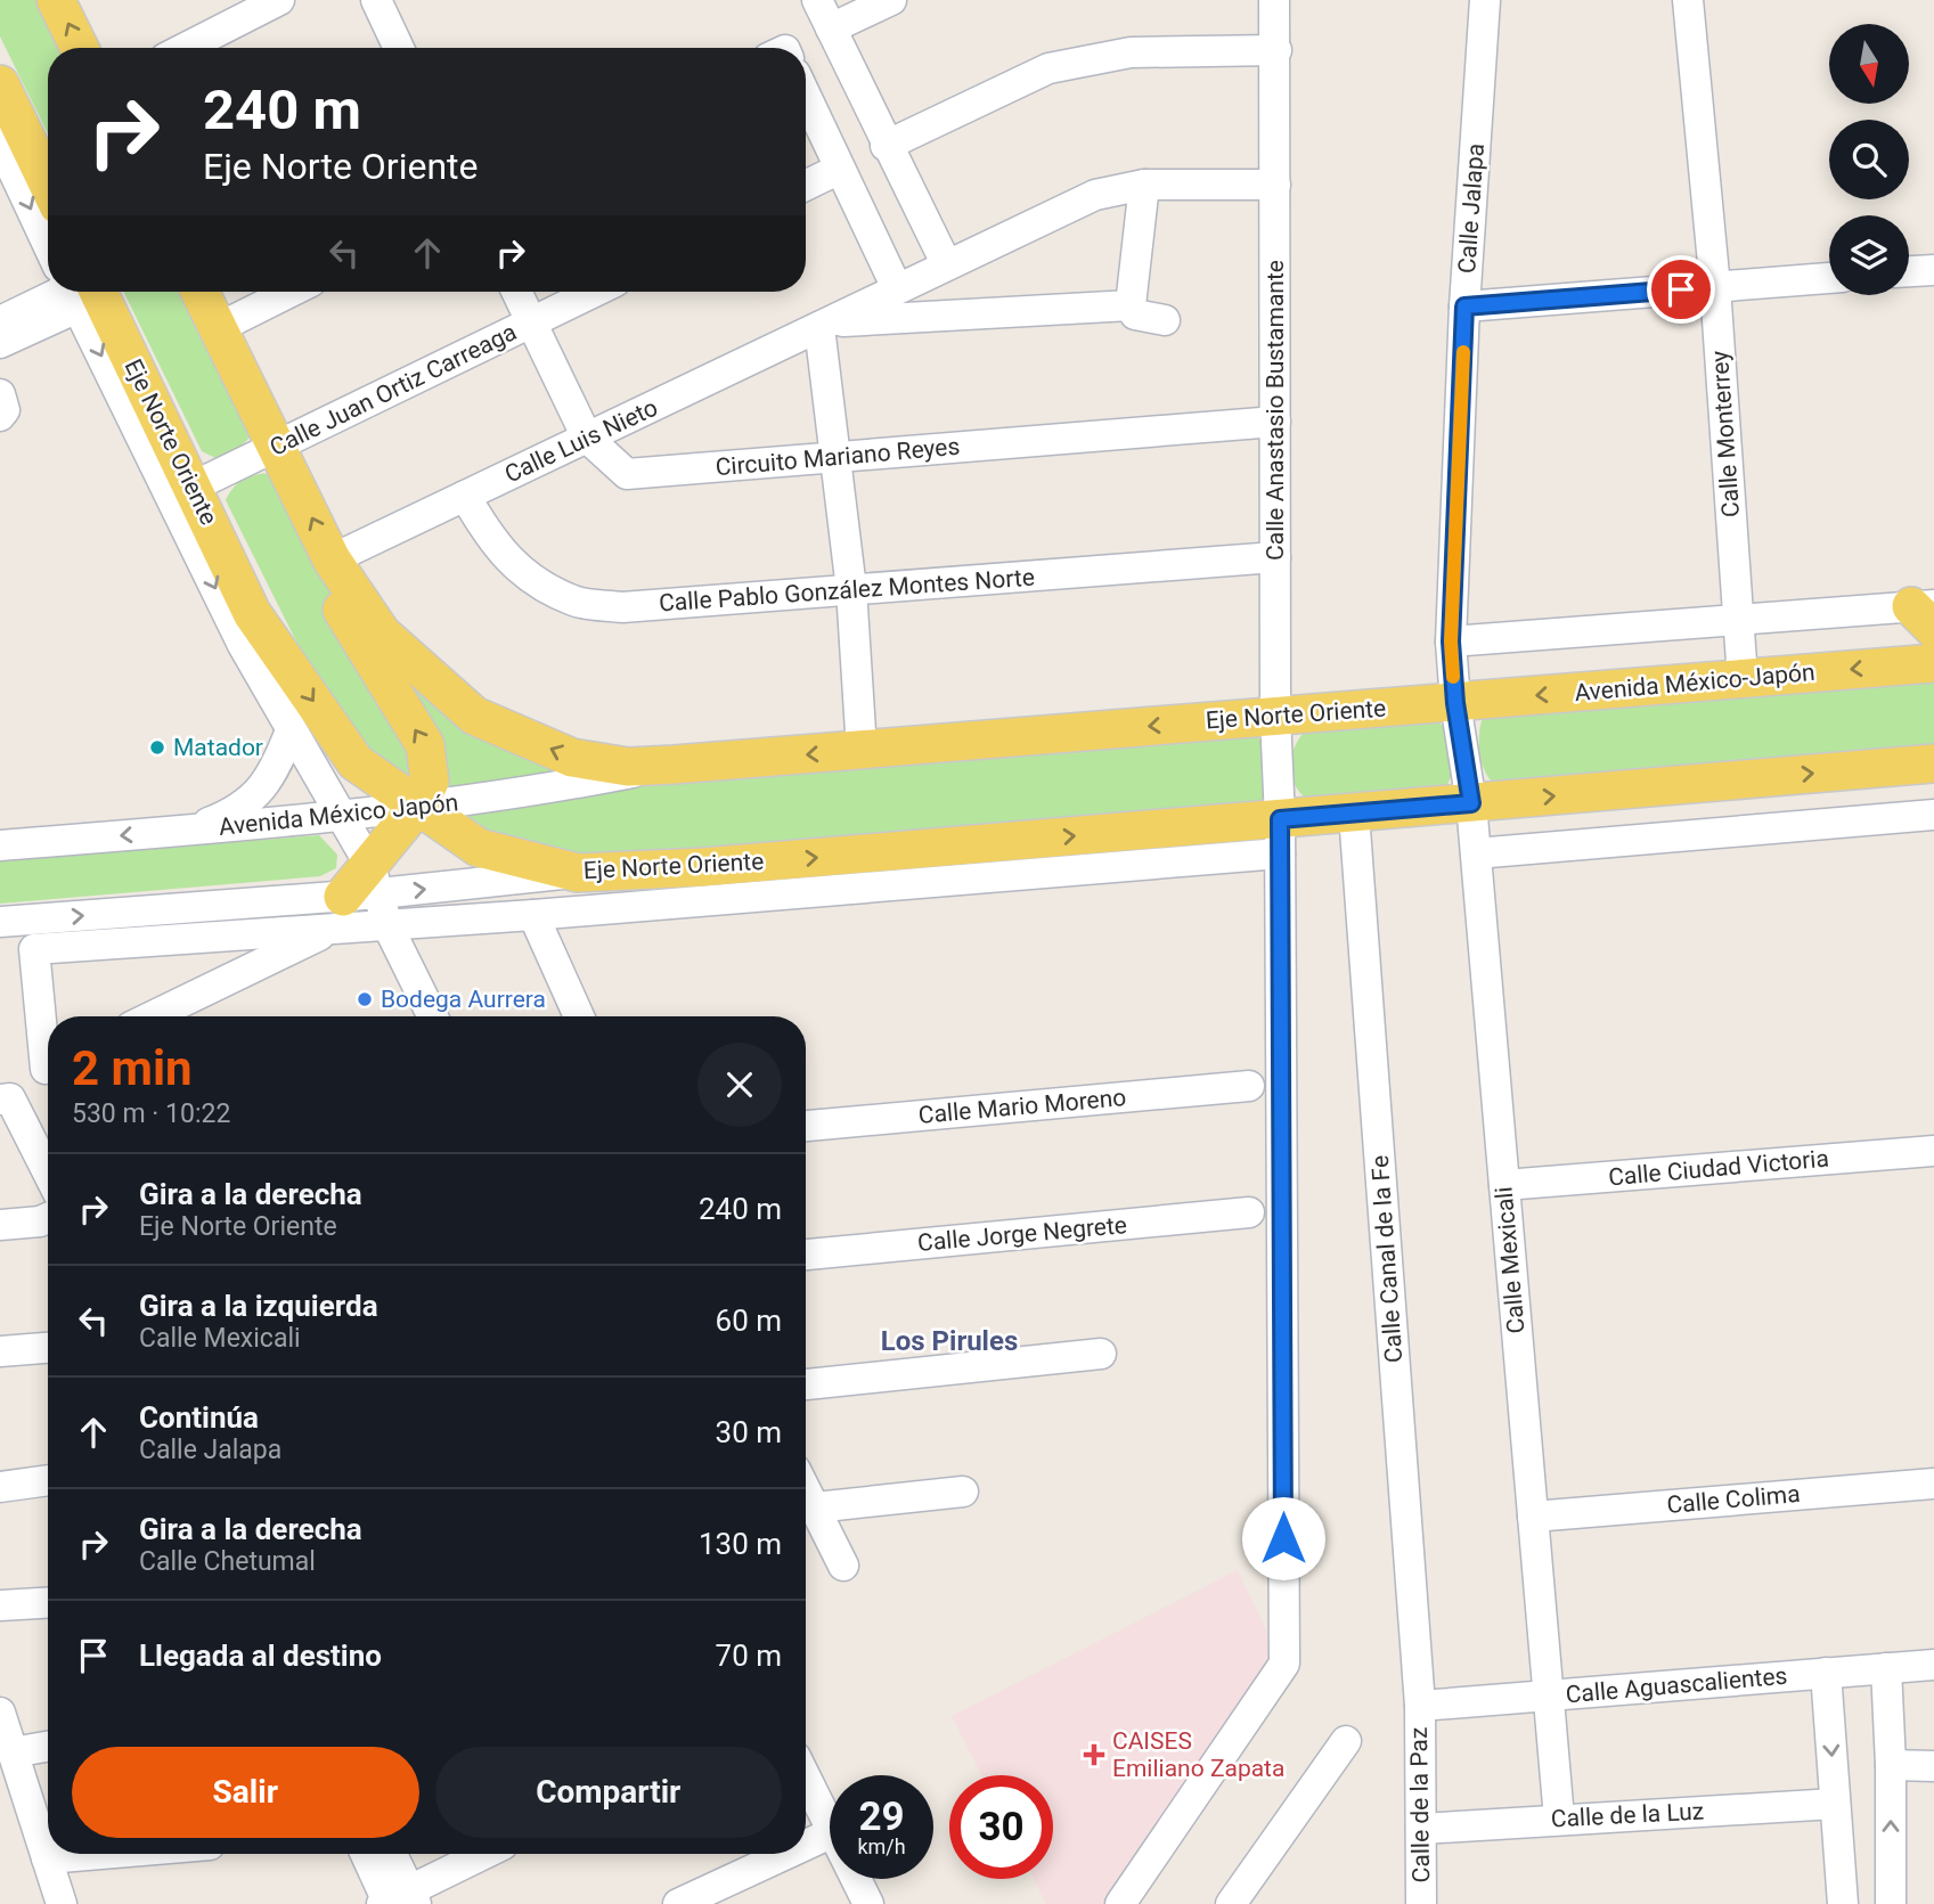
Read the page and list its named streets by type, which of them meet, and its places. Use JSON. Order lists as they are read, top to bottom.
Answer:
{
  "streets": {
    "main road": ["Eje Norte Oriente", "Avenida México-Japón"],
    "street": [
      "Calle Jalapa",
      "Calle Juan Ortiz Carreaga",
      "Calle Anastasio Bustamante",
      "Calle Monterrey",
      "Calle Luis Nieto",
      "Circuito Mariano Reyes",
      "Calle Pablo González Montes Norte",
      "Avenida México Japón",
      "Calle Mario Moreno",
      "Calle Ciudad Victoria",
      "Calle Jorge Negrete",
      "Calle Canal de la Fe",
      "Calle Mexicali",
      "Calle Colima",
      "Calle Aguascalientes",
      "Calle de la Paz",
      "Calle de la Luz"
    ]
  },
  "crossings": [
    ["Calle Jalapa", "Eje Norte Oriente"],
    ["Calle Jalapa", "Avenida México-Japón"],
    ["Calle Jalapa", "Calle Mexicali"],
    ["Calle Juan Ortiz Carreaga", "Eje Norte Oriente"],
    ["Calle Juan Ortiz Carreaga", "Circuito Mariano Reyes"],
    ["Calle Anastasio Bustamante", "Calle Luis Nieto"],
    ["Calle Anastasio Bustamante", "Eje Norte Oriente"],
    ["Calle Anastasio Bustamante", "Circuito Mariano Reyes"],
    ["Calle Anastasio Bustamante", "Calle Pablo González Montes Norte"],
    ["Calle Monterrey", "Avenida México-Japón"],
    ["Calle Luis Nieto", "Eje Norte Oriente"],
    ["Calle Luis Nieto", "Circuito Mariano Reyes"],
    ["Calle Luis Nieto", "Calle Pablo González Montes Norte"],
    ["Eje Norte Oriente", "Avenida México-Japón"],
    ["Eje Norte Oriente", "Avenida México Japón"],
    ["Eje Norte Oriente", "Calle Canal de la Fe"],
    ["Eje Norte Oriente", "Calle Mexicali"],
    ["Avenida México-Japón", "Calle Mexicali"],
    ["Calle Ciudad Victoria", "Calle Mexicali"],
    ["Calle Canal de la Fe", "Calle Aguascalientes"],
    ["Calle Canal de la Fe", "Calle de la Paz"],
    ["Calle Mexicali", "Calle Colima"],
    ["Calle Mexicali", "Calle Aguascalientes"],
    ["Calle Mexicali", "Calle de la Luz"],
    ["Calle Aguascalientes", "Calle de la Paz"],
    ["Calle de la Paz", "Calle de la Luz"]
  ],
  "districts": ["Los Pirules"],
  "places": {
    "other": ["Matador", "Bodega Aurrera"],
    "health": ["CAISES Emiliano Zapata"]
  },
  "north": "bottom",
  "page": {
    "turn": ["240 m", "Eje Norte Oriente"],
    "heading": ["2 min", "530 m · 10:22"],
    "list": [
      {
        "name": "Gira a la derecha",
        "note": "Eje Norte Oriente",
        "value": "240 m"
      },
      {
        "name": "Gira a la izquierda",
        "note": "Calle Mexicali",
        "value": "60 m"
      },
      {
        "name": "Continúa",
        "note": "Calle Jalapa",
        "value": "30 m"
      },
      {
        "name": "Gira a la derecha",
        "note": "Calle Chetumal",
        "value": "130 m"
      },
      {
        "name": "Llegada al destino",
        "value": "70 m"
      }
    ],
    "buttons": ["Salir", "Compartir"],
    "speed": "29 km/h",
    "limit": "30"
  }
}
